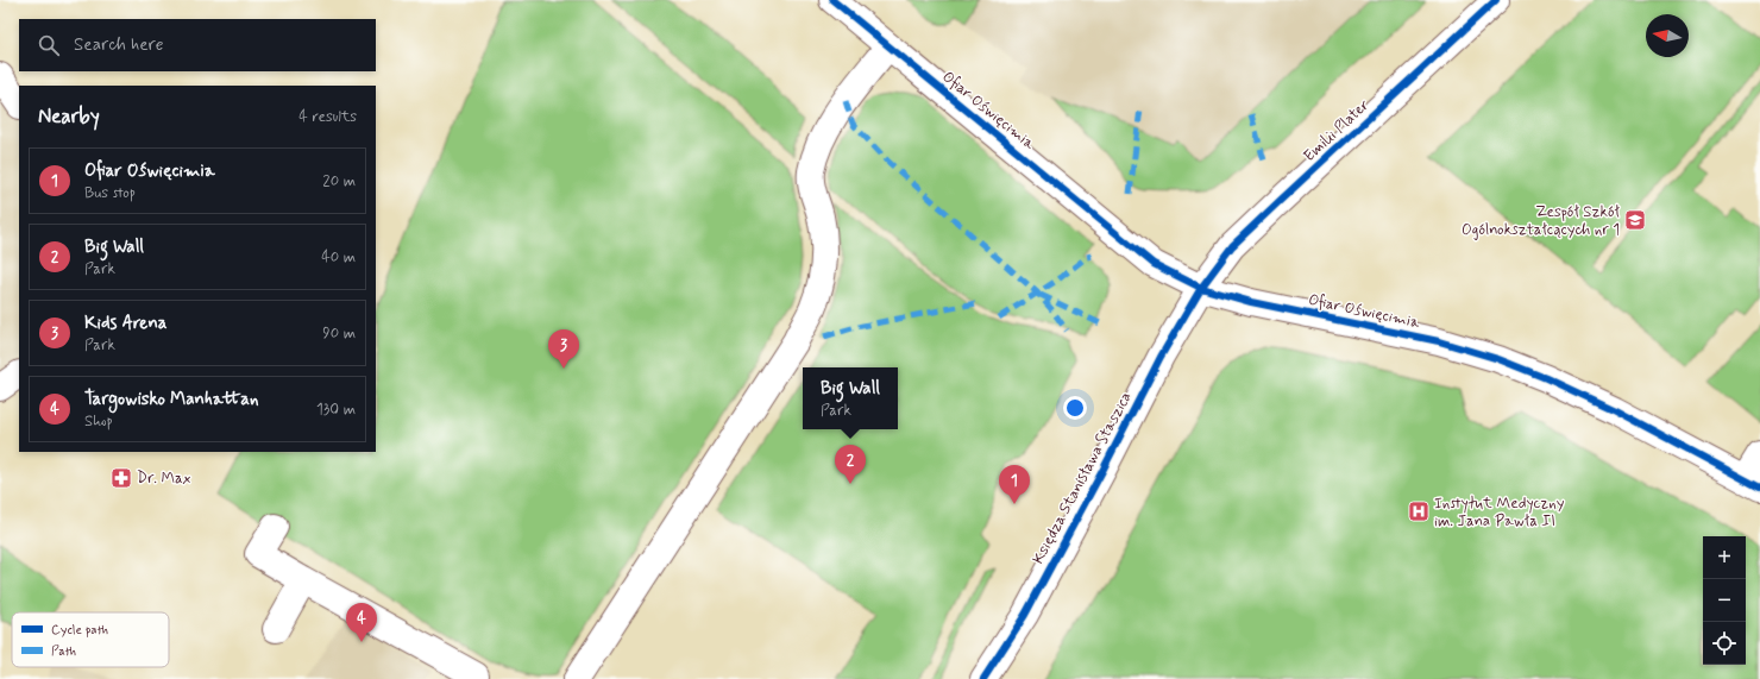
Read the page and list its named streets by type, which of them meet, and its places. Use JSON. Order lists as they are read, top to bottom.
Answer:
{
  "streets": {
    "street": ["Ofiar Oświęcimia", "Emilii Plater", "Księdza Stanisława Staszica"]
  },
  "crossings": [
    ["Ofiar Oświęcimia", "Emilii Plater"],
    ["Ofiar Oświęcimia", "Księdza Stanisława Staszica"],
    ["Emilii Plater", "Księdza Stanisława Staszica"]
  ],
  "places": {
    "school or university": ["Zespół Szkół Ogólnokształcących nr 1"],
    "pharmacy": ["Dr. Max"],
    "hospital": ["Instytut Medyczny im. Jana Pawła II"]
  },
  "legend": ["Cycle path", "Path"],
  "north": "left",
  "page": {
    "search": "Search here",
    "heading": ["Nearby", "4 results"],
    "list": [
      {
        "mark": "1",
        "name": "Ofiar Oświęcimia",
        "note": "Bus stop",
        "value": "20 m"
      },
      {
        "mark": "2",
        "name": "Big Wall",
        "note": "Park",
        "value": "40 m"
      },
      {
        "mark": "3",
        "name": "Kids Arena",
        "note": "Park",
        "value": "90 m"
      },
      {
        "mark": "4",
        "name": "Targowisko Manhattan",
        "note": "Shop",
        "value": "130 m"
      }
    ],
    "pins": [
      "3",
      "2",
      "1",
      "4"
    ],
    "popup": ["Big Wall", "Park"],
    "map_buttons": ["+", "−"]
  }
}
